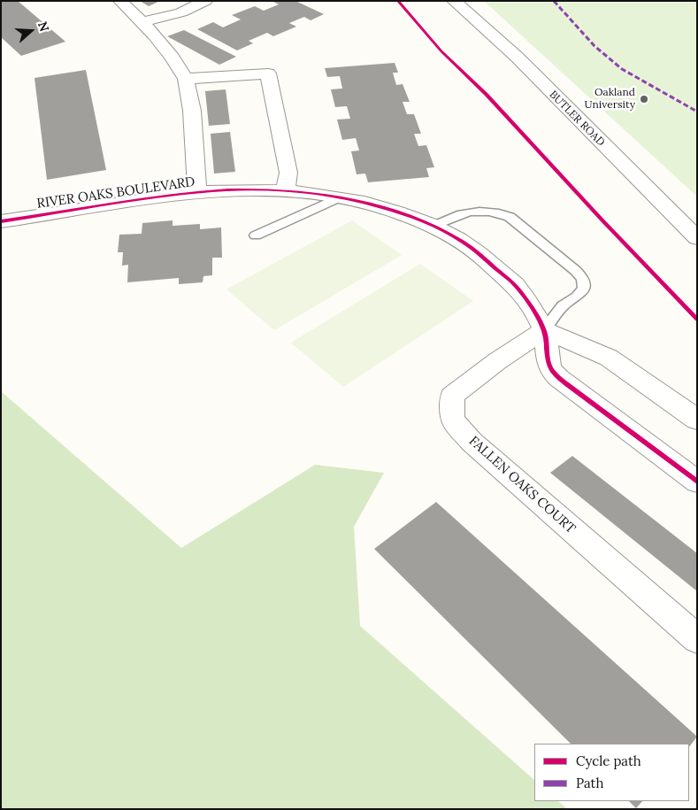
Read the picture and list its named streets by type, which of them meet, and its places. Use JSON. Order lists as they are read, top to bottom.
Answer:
{
  "streets": {
    "street": ["BUTLER ROAD", "RIVER OAKS BOULEVARD", "FALLEN OAKS COURT"]
  },
  "crossings": [
    ["RIVER OAKS BOULEVARD", "FALLEN OAKS COURT"]
  ],
  "places": ["Oakland University"],
  "legend": ["Cycle path", "Path"],
  "north": "right"
}
